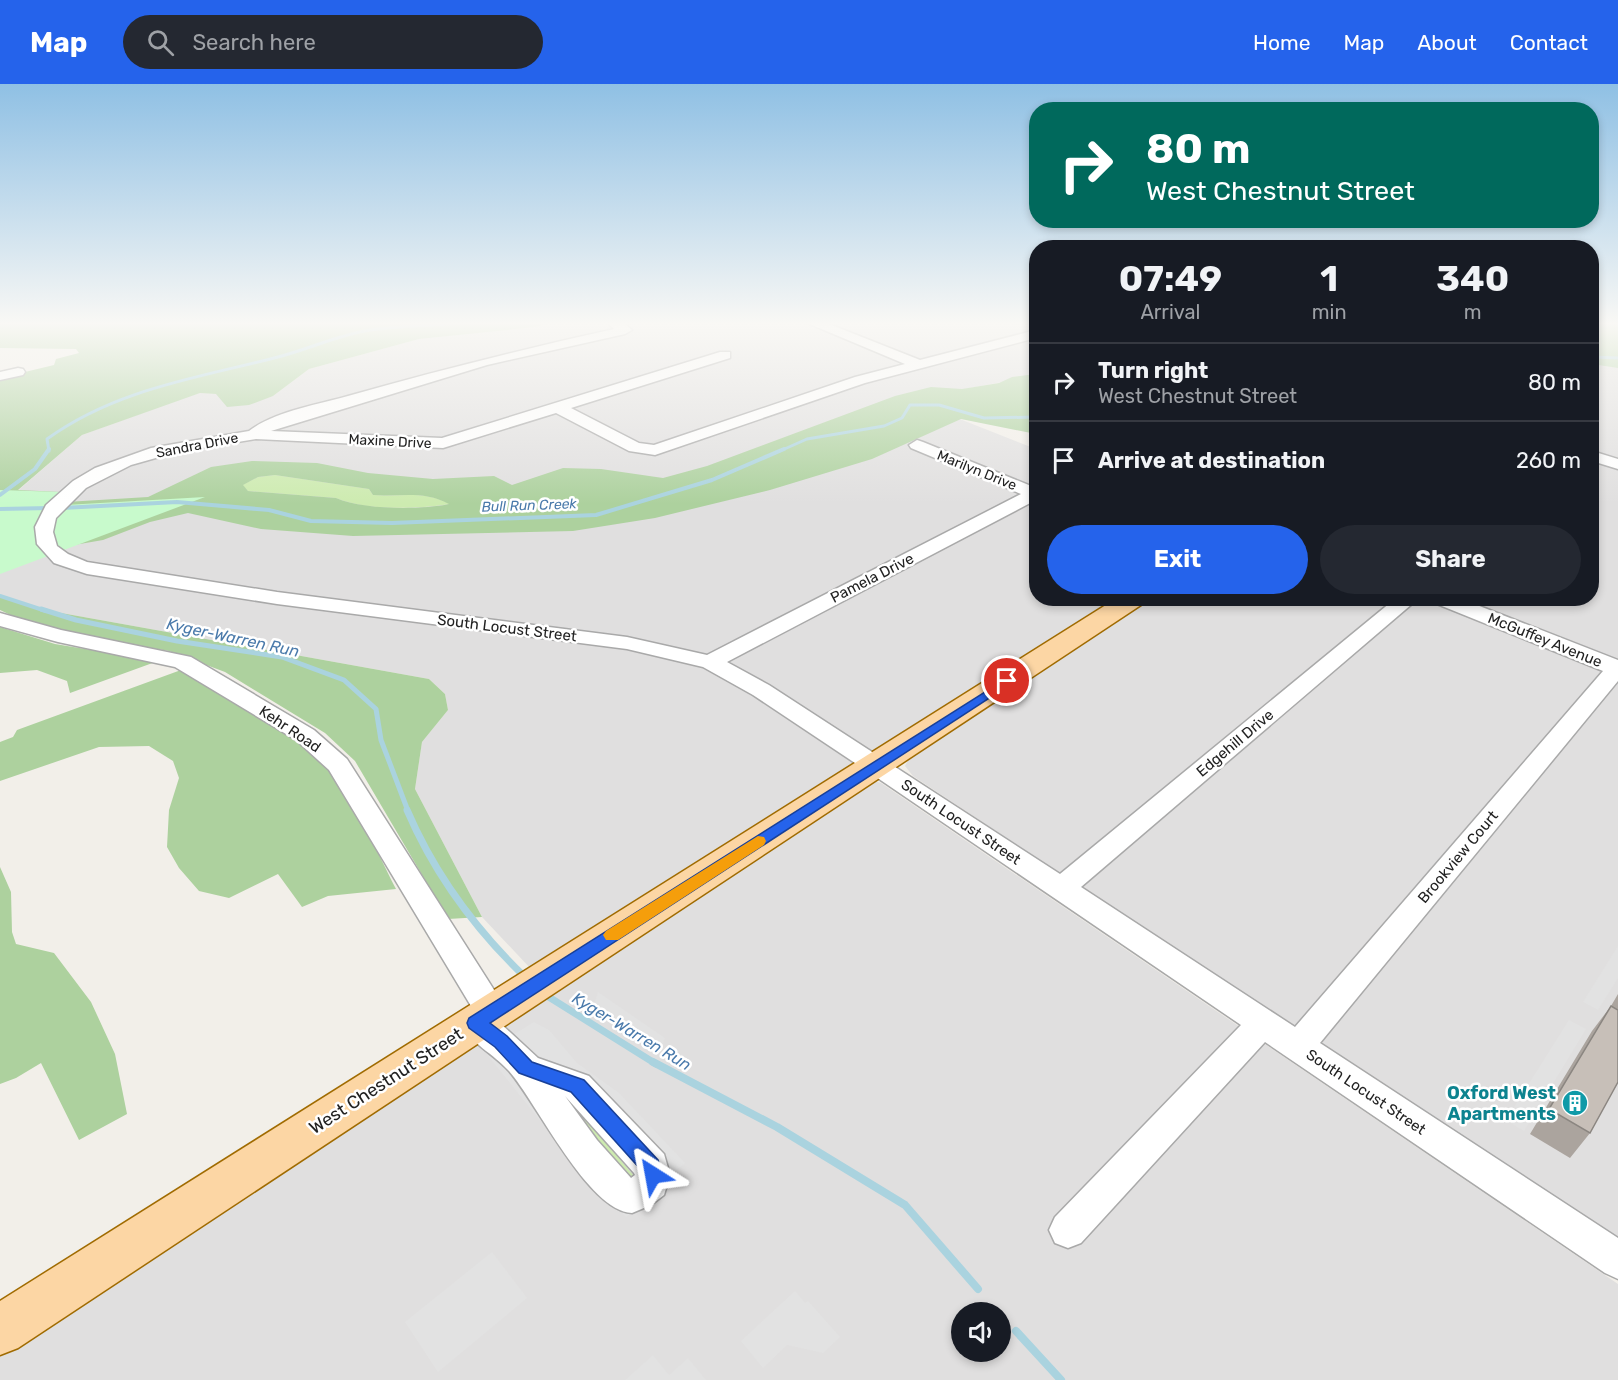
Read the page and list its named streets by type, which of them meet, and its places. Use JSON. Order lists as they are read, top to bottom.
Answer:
{
  "streets": {
    "main road": ["West Chestnut Street"],
    "street": [
      "Maxine Drive",
      "Sandra Drive",
      "Marilyn Drive",
      "Pamela Drive",
      "South Locust Street",
      "McGuffey Avenue",
      "Kehr Road",
      "Edgehill Drive",
      "Brookview Court"
    ]
  },
  "crossings": [
    ["Maxine Drive", "Sandra Drive"],
    ["Sandra Drive", "South Locust Street"],
    ["Pamela Drive", "South Locust Street"],
    ["South Locust Street", "Edgehill Drive"],
    ["South Locust Street", "Brookview Court"],
    ["South Locust Street", "West Chestnut Street"],
    ["McGuffey Avenue", "Brookview Court"],
    ["Kehr Road", "West Chestnut Street"]
  ],
  "water": ["Bull Run Creek", "Kyger-Warren Run"],
  "places": {
    "building": ["Oxford West Apartments"]
  },
  "page": {
    "header": "Map",
    "search": "Search here",
    "nav": [
      "Home",
      "Map",
      "About",
      "Contact"
    ],
    "turn": ["80 m", "West Chestnut Street"],
    "eta": [
      "07:49",
      "Arrival",
      "1",
      "min",
      "340",
      "m"
    ],
    "list": [
      {
        "name": "Turn right",
        "note": "West Chestnut Street",
        "value": "80 m"
      },
      {
        "name": "Arrive at destination",
        "value": "260 m"
      }
    ],
    "buttons": ["Exit", "Share"]
  }
}
